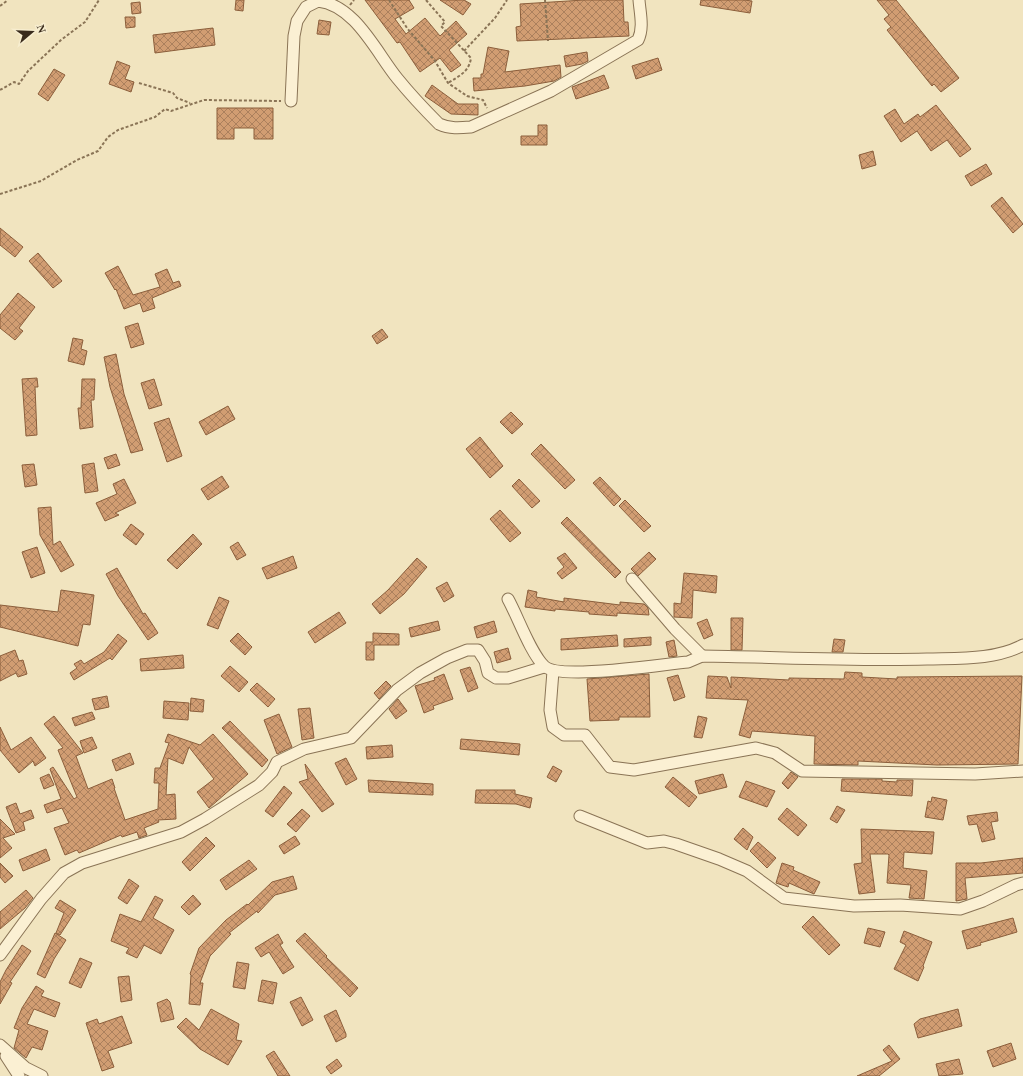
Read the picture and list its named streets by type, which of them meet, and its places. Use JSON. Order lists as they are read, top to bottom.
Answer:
{
  "north": "right"
}
